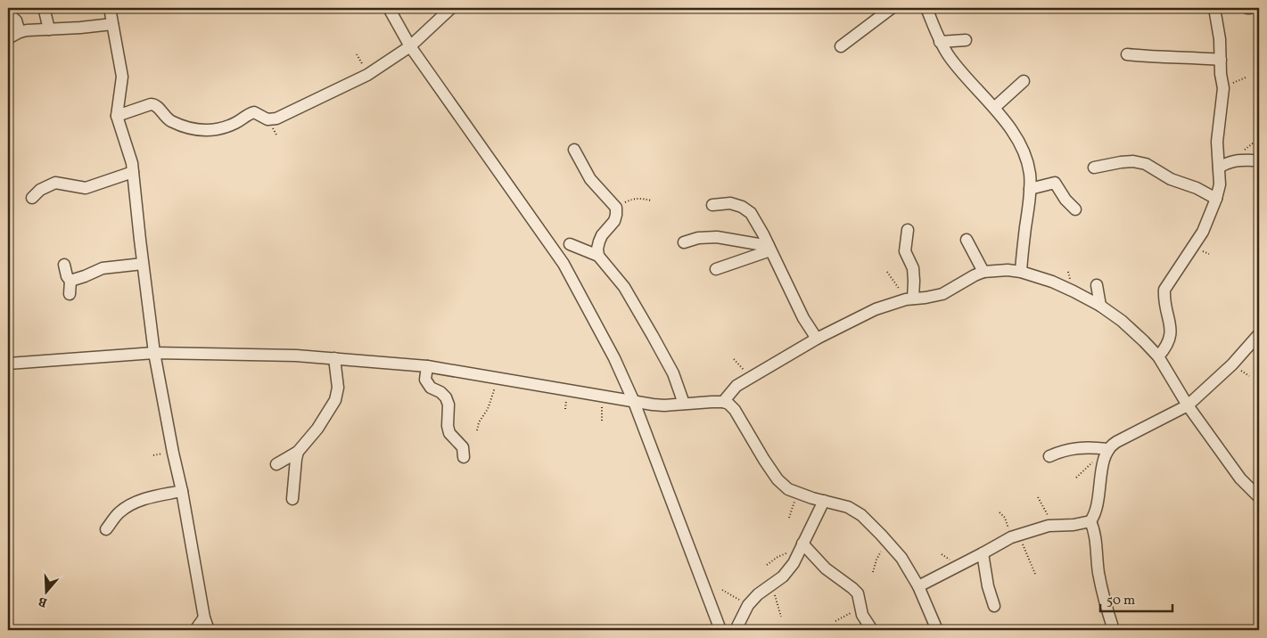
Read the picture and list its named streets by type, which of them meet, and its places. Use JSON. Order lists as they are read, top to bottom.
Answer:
{
  "scale_bar": "50 m",
  "north": "bottom"
}
